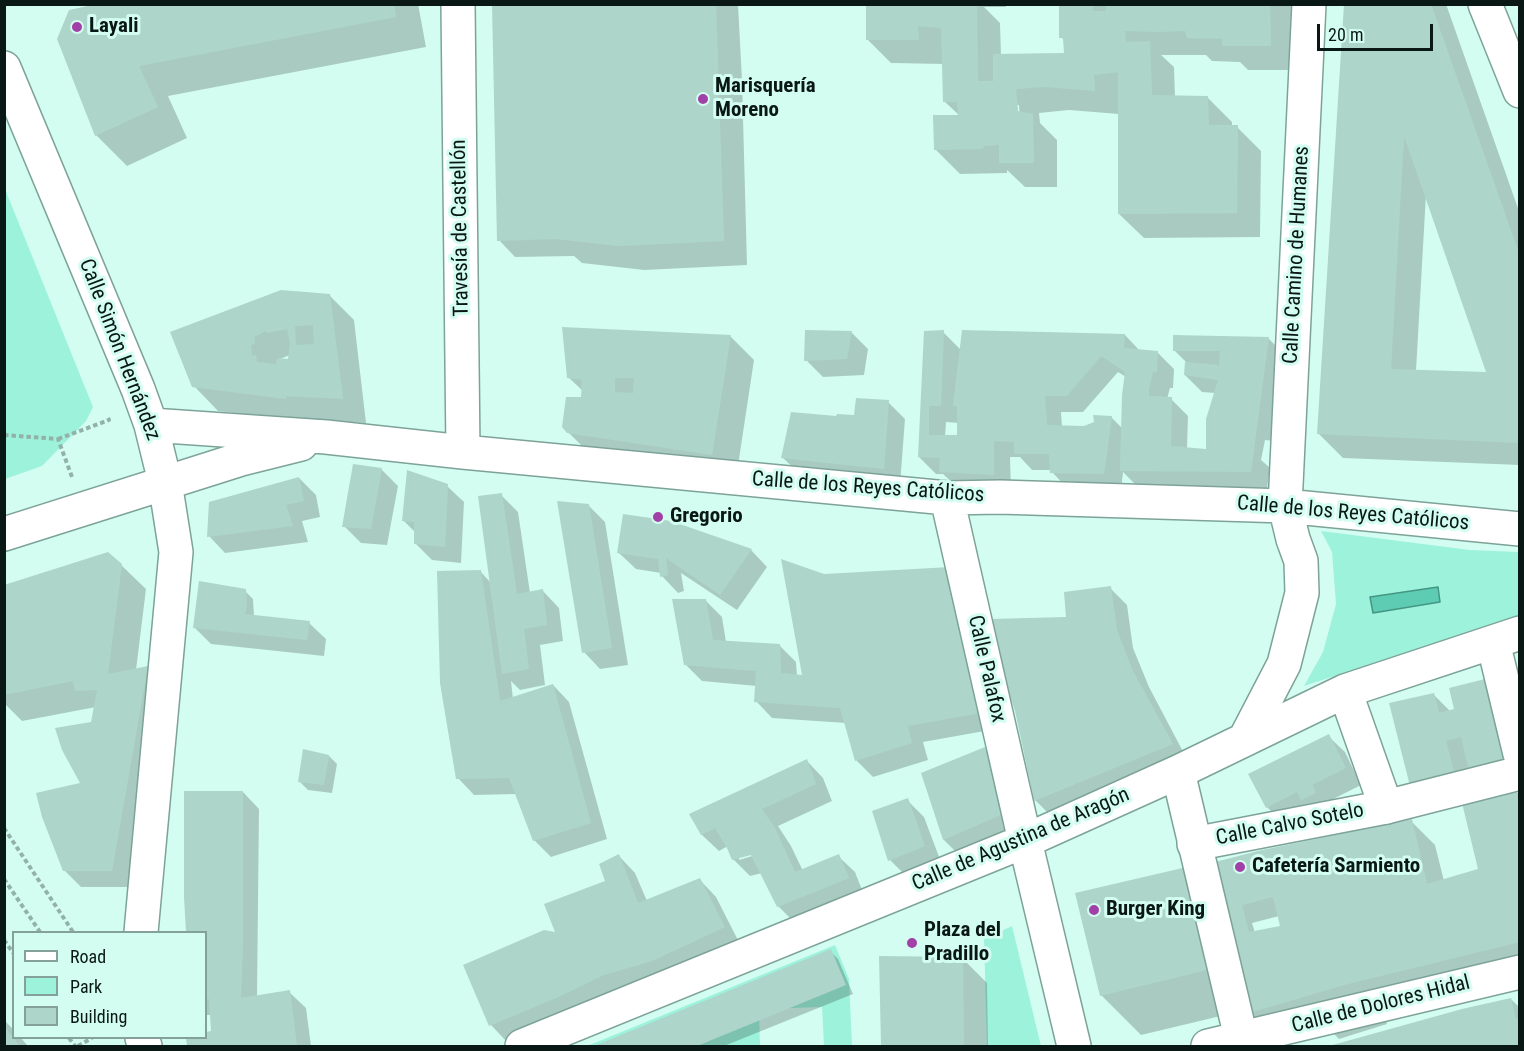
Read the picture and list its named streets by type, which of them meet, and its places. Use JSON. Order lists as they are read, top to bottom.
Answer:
{
  "streets": {
    "street": [
      "Travesía de Castellón",
      "Calle Camino de Humanes",
      "Calle Simón Hernández",
      "Calle de los Reyes Católicos",
      "Calle Palafox",
      "Calle Calvo Sotelo",
      "Calle de Agustina de Aragón",
      "Calle de Dolores Hidal"
    ]
  },
  "crossings": [
    ["Travesía de Castellón", "Calle de los Reyes Católicos"],
    ["Calle Camino de Humanes", "Calle de los Reyes Católicos"],
    ["Calle Camino de Humanes", "Calle de Agustina de Aragón"],
    ["Calle Simón Hernández", "Calle de los Reyes Católicos"],
    ["Calle de los Reyes Católicos", "Calle Palafox"],
    ["Calle Palafox", "Calle de Agustina de Aragón"],
    ["Calle Calvo Sotelo", "Calle de Agustina de Aragón"]
  ],
  "places": [
    "Layali",
    "Marisquería Moreno",
    "Gregorio",
    "Cafetería Sarmiento",
    "Burger King",
    "Plaza del Pradillo"
  ],
  "legend": ["Road", "Park", "Building"],
  "scale_bar": "20 m"
}
